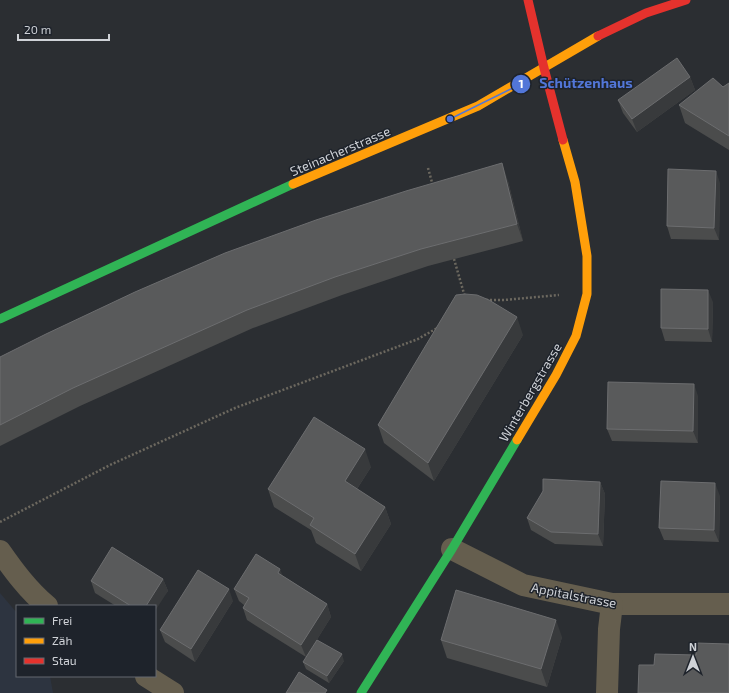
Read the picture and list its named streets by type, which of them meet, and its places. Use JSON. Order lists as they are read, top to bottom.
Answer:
{
  "streets": {
    "street": ["Steinacherstrasse", "Winterbergstrasse", "Appitalstrasse"]
  },
  "crossings": [
    ["Steinacherstrasse", "Winterbergstrasse"],
    ["Winterbergstrasse", "Appitalstrasse"]
  ],
  "places": ["Schützenhaus"],
  "legend": ["Frei", "Zäh", "Stau"],
  "scale_bar": "20 m",
  "north": "top"
}
